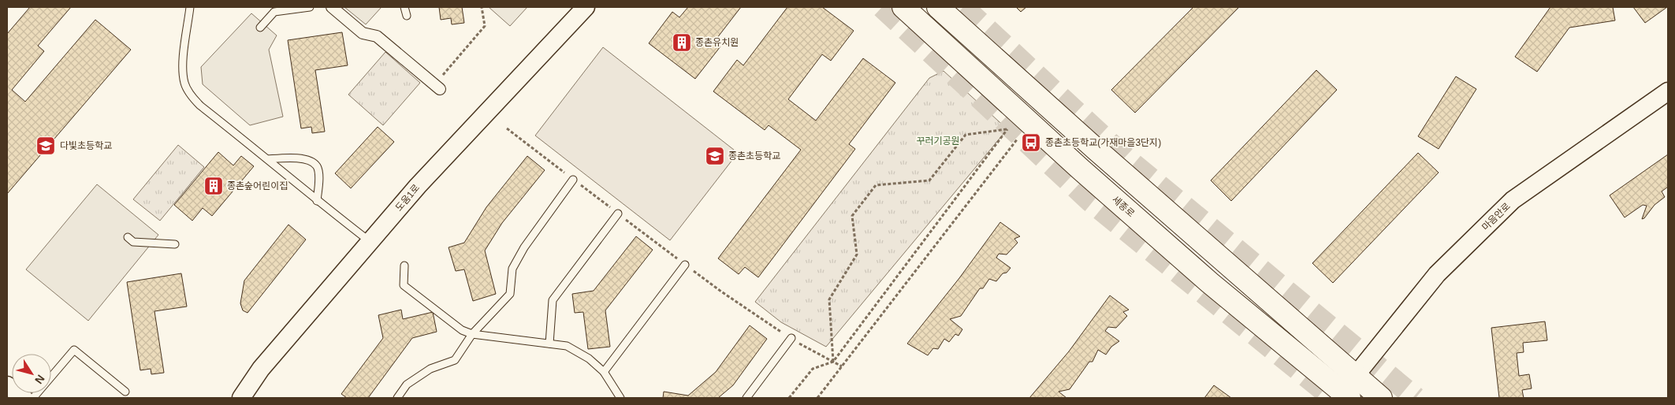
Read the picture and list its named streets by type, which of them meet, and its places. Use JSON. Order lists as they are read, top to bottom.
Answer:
{
  "streets": {
    "main road": ["세종로"],
    "street": ["도움1로", "마음안로"]
  },
  "crossings": [
    ["세종로", "마음안로"]
  ],
  "parks": ["꾸러기공원"],
  "places": {
    "building": ["종촌유치원", "종촌숲어린이집"],
    "bus stop": ["종촌초등학교(가재마을3단지)"],
    "school or university": ["다빛초등학교", "종촌초등학교"]
  },
  "north": "bottom right"
}
